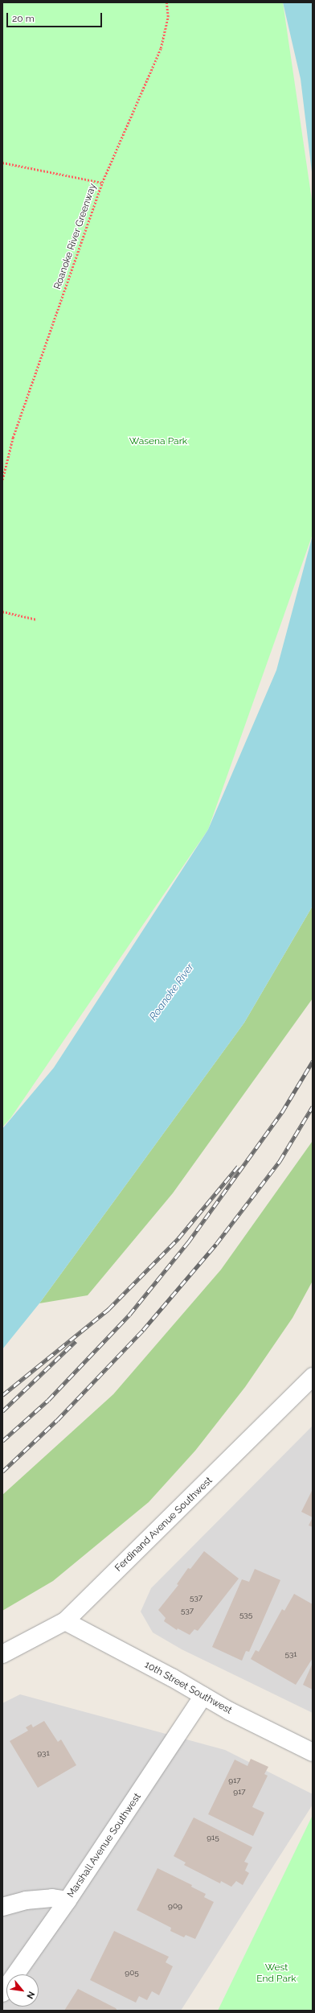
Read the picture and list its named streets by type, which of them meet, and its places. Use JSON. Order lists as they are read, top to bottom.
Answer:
{
  "streets": {
    "street": ["Ferdinand Avenue Southwest", "10th Street Southwest", "Marshall Avenue Southwest"],
    "path": ["Roanoke River Greenway"]
  },
  "crossings": [
    ["Ferdinand Avenue Southwest", "10th Street Southwest"],
    ["10th Street Southwest", "Marshall Avenue Southwest"]
  ],
  "water": ["Roanoke River"],
  "parks": ["Wasena Park", "West End Park"],
  "house_numbers": [
    "537",
    "537",
    "535",
    "531",
    "931",
    "917",
    "917",
    "915",
    "909",
    "905"
  ],
  "scale_bar": "20 m",
  "north": "bottom right"
}
